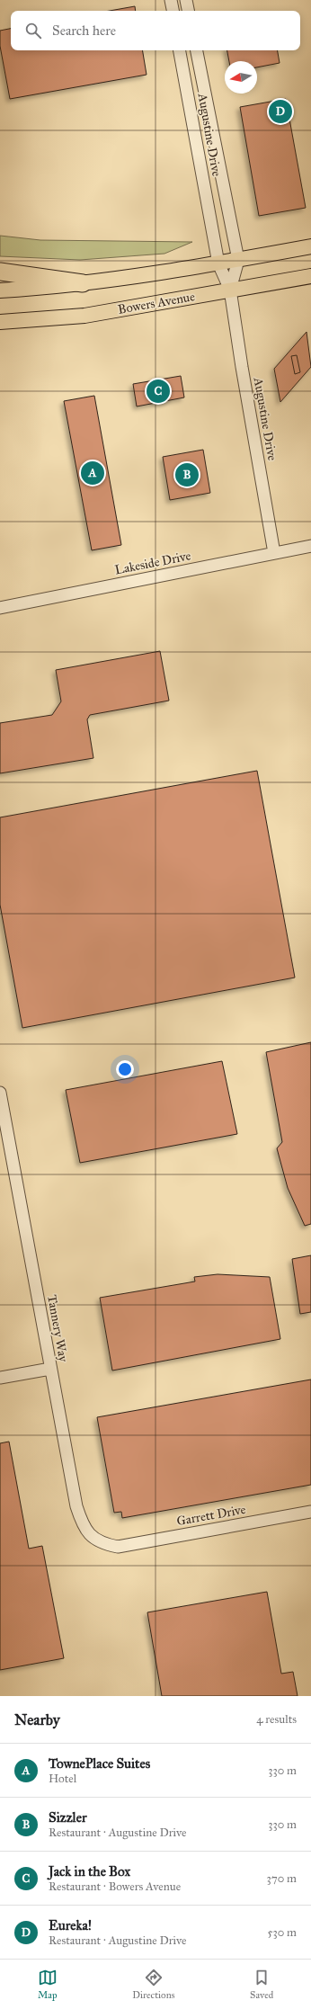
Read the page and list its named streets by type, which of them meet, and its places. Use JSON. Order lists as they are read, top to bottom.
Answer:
{
  "streets": {
    "main road": ["Bowers Avenue"],
    "street": [
      "Augustine Drive",
      "Lakeside Drive",
      "Tannery Way",
      "Garrett Drive"
    ]
  },
  "crossings": [
    ["Augustine Drive", "Bowers Avenue"],
    ["Augustine Drive", "Lakeside Drive"],
    ["Tannery Way", "Garrett Drive"]
  ],
  "north": "left",
  "page": {
    "search": "Search here",
    "pins": [
      "D",
      "C",
      "A",
      "B"
    ],
    "heading": ["Nearby", "4 results"],
    "list": [
      {
        "mark": "A",
        "name": "TownePlace Suites",
        "note": "Hotel",
        "value": "330 m"
      },
      {
        "mark": "B",
        "name": "Sizzler",
        "note": "Restaurant · Augustine Drive",
        "value": "330 m"
      },
      {
        "mark": "C",
        "name": "Jack in the Box",
        "note": "Restaurant · Bowers Avenue",
        "value": "370 m"
      },
      {
        "mark": "D",
        "name": "Eureka!",
        "note": "Restaurant · Augustine Drive",
        "value": "530 m"
      }
    ],
    "nav": ["Map", "Directions", "Saved"]
  }
}
